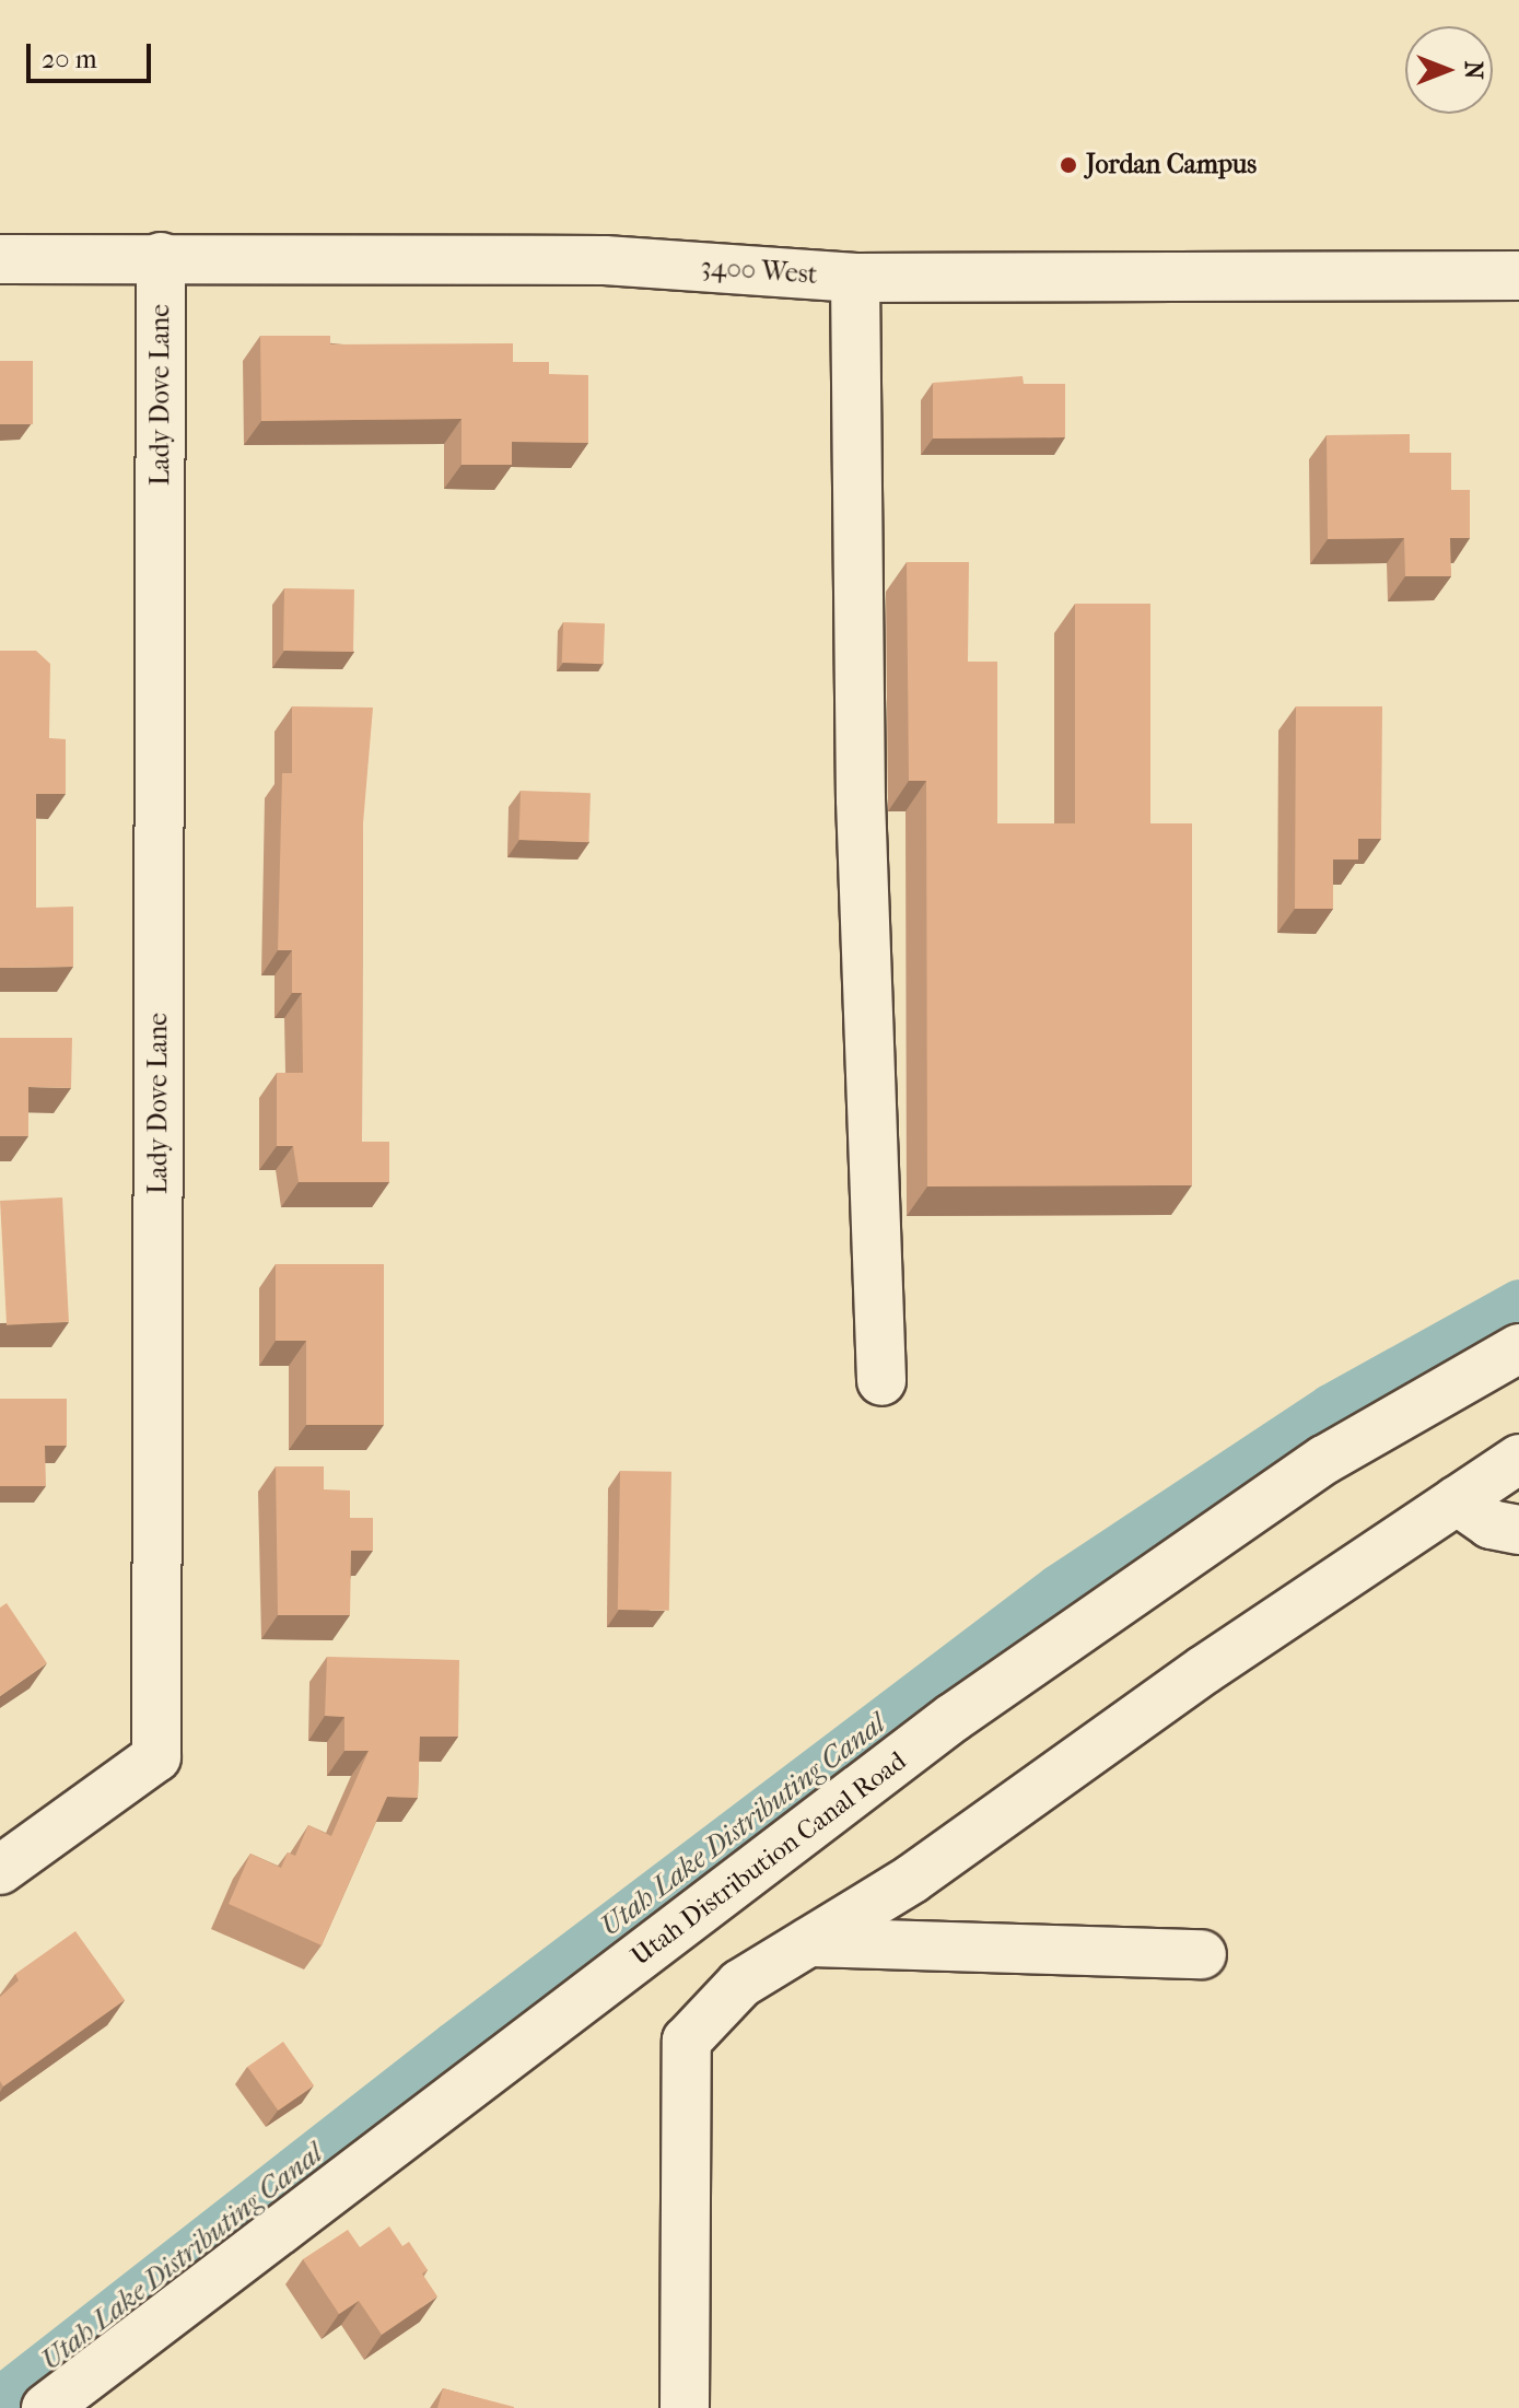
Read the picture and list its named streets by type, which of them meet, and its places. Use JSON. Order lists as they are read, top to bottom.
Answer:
{
  "streets": {
    "street": ["3400 West", "Lady Dove Lane", "Utah Distribution Canal Road"]
  },
  "crossings": [
    ["3400 West", "Lady Dove Lane"]
  ],
  "water": ["Utah Lake Distributing Canal"],
  "places": ["Jordan Campus"],
  "scale_bar": "20 m",
  "north": "right"
}
